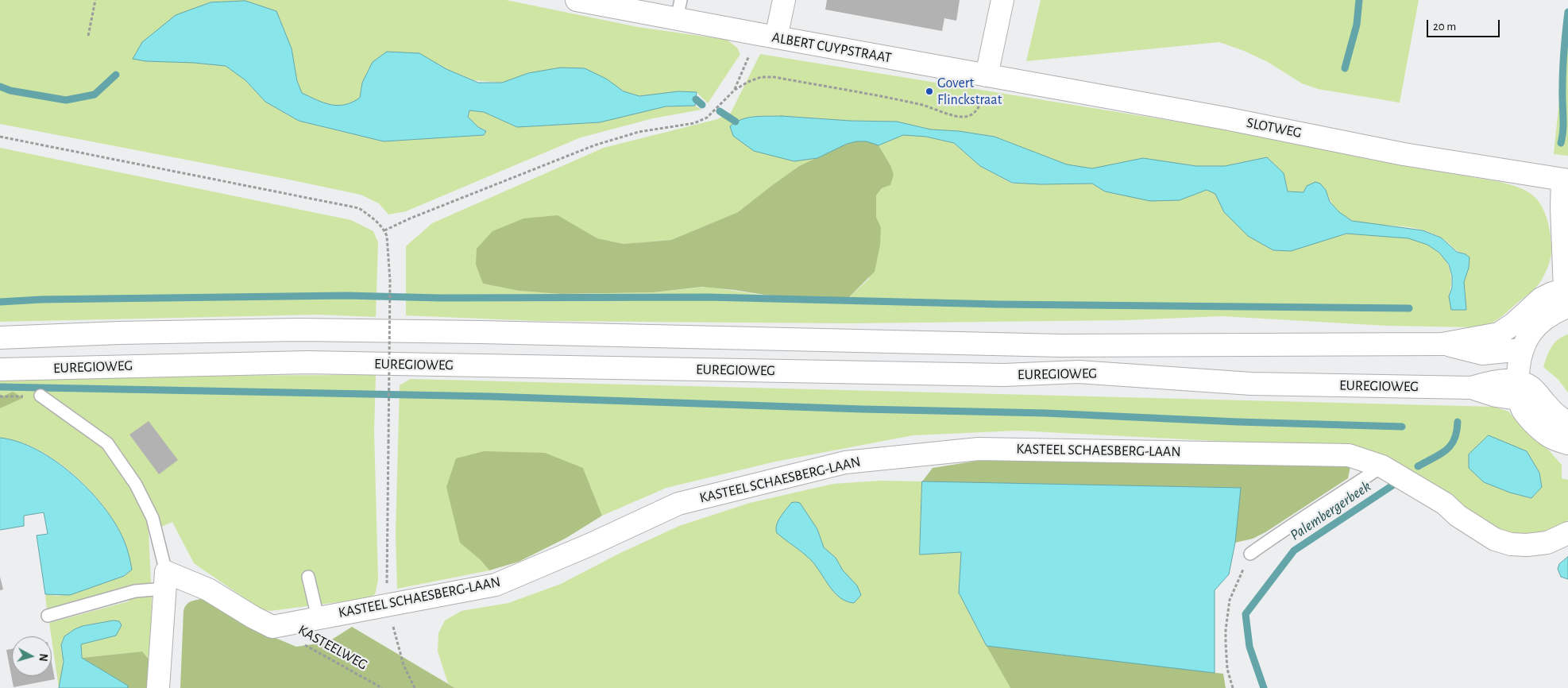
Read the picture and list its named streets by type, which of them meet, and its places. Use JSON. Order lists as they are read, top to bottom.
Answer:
{
  "streets": {
    "main road": [
      "ALBERT CUYPSTRAAT",
      "SLOTWEG",
      "EUREGIOWEG",
      "KASTEEL SCHAESBERG-LAAN"
    ],
    "path": ["KASTEELWEG"]
  },
  "crossings": [
    ["ALBERT CUYPSTRAAT", "SLOTWEG"],
    ["SLOTWEG", "EUREGIOWEG"],
    ["KASTEEL SCHAESBERG-LAAN", "KASTEELWEG"]
  ],
  "water": ["Palembergerbeek"],
  "places": ["Govert Flinckstraat"],
  "scale_bar": "20 m",
  "north": "right"
}
